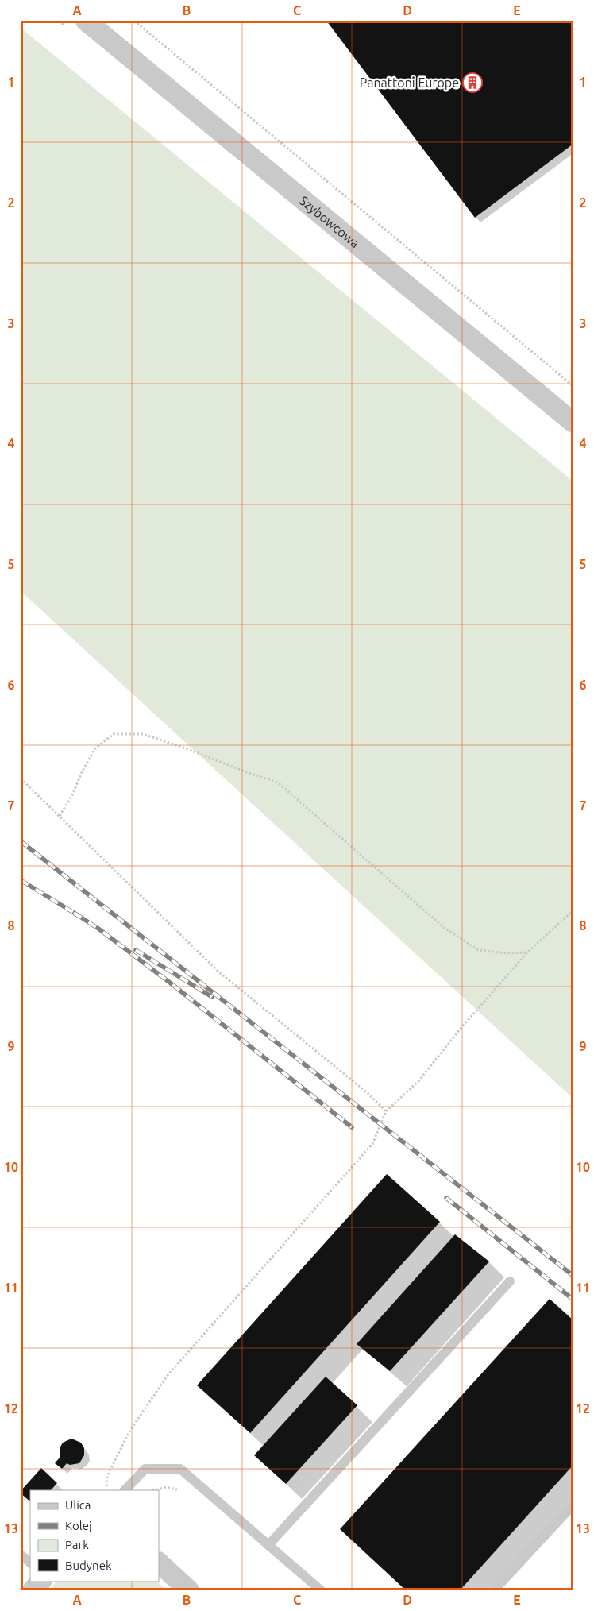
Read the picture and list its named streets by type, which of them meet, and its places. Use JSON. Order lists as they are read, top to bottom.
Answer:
{
  "streets": {
    "street": ["Szybowcowa"]
  },
  "places": {
    "building": ["Panattoni Europe"]
  },
  "legend": [
    "Ulica",
    "Kolej",
    "Park",
    "Budynek"
  ],
  "grid": {
    "columns": [
      "A",
      "B",
      "C",
      "D",
      "E"
    ],
    "rows": [
      "1",
      "2",
      "3",
      "4",
      "5",
      "6",
      "7",
      "8",
      "9",
      "10",
      "11",
      "12",
      "13"
    ]
  }
}
